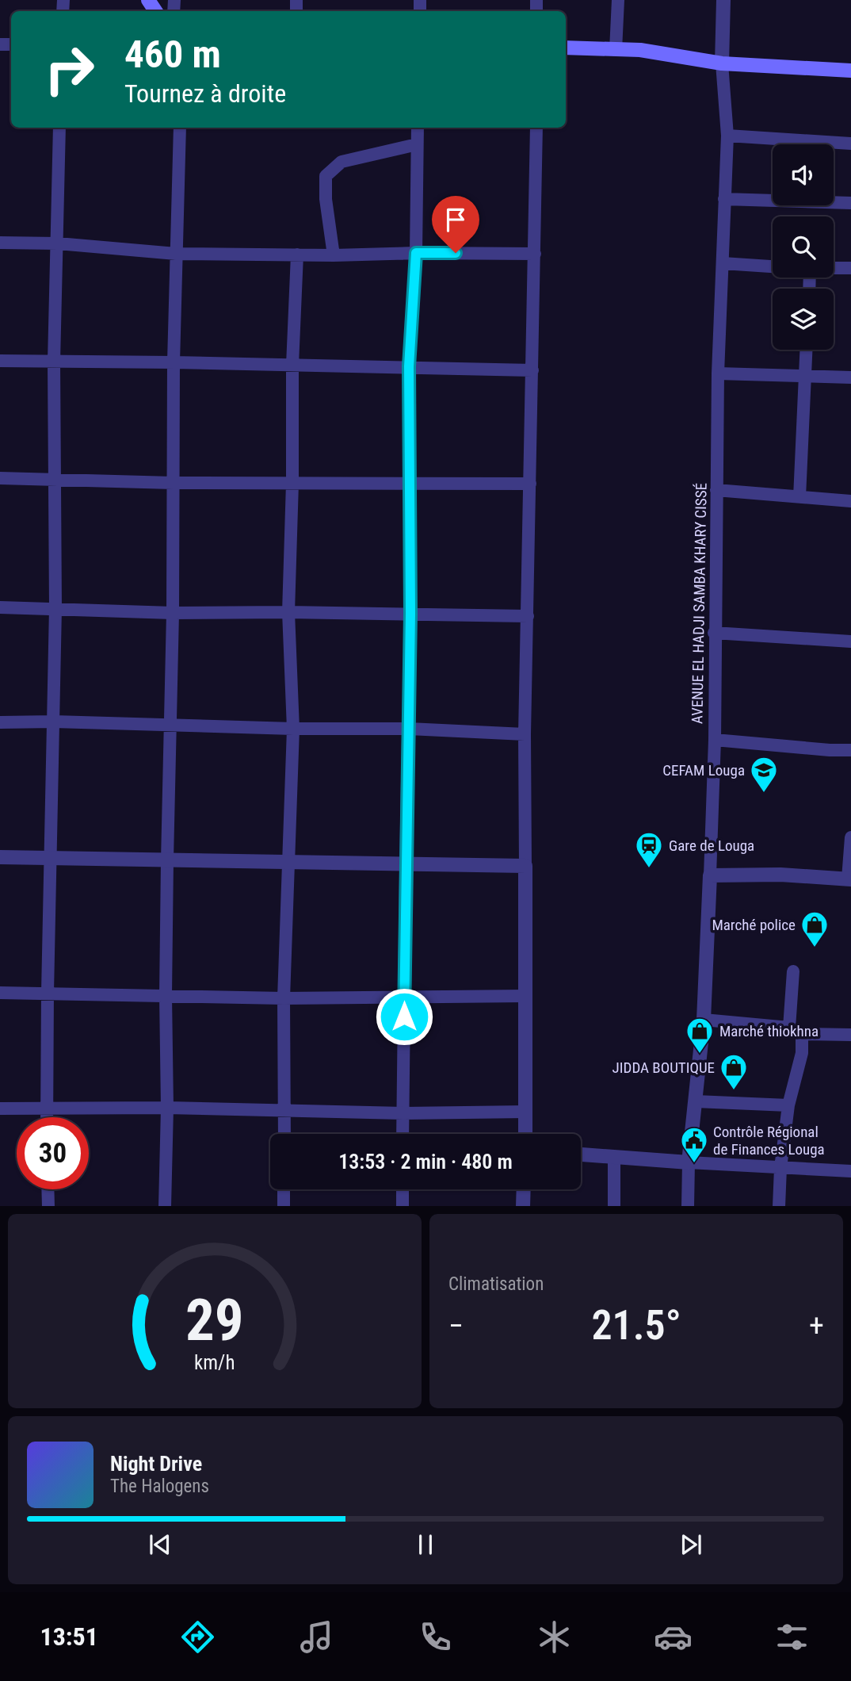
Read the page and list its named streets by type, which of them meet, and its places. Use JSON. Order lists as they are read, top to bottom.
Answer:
{
  "streets": {
    "street": ["AVENUE EL HADJI SAMBA KHARY CISSÉ"]
  },
  "places": {
    "school or university": ["CEFAM Louga"],
    "station": ["Gare de Louga"],
    "shop": ["Marché police", "Marché thiokhna", "JIDDA BOUTIQUE"],
    "public building": ["Contrôle Régional de Finances Louga"]
  },
  "page": {
    "turn": ["460 m", "Tournez à droite"],
    "limit": "30",
    "trip": "13:53 · 2 min · 480 m",
    "tile": "Climatisation",
    "heat": ["−", "21.5°", "+"],
    "song": ["Night Drive", "The Halogens"],
    "tabs": "13:51",
    "gauge": ["29", "km/h"]
  }
}
